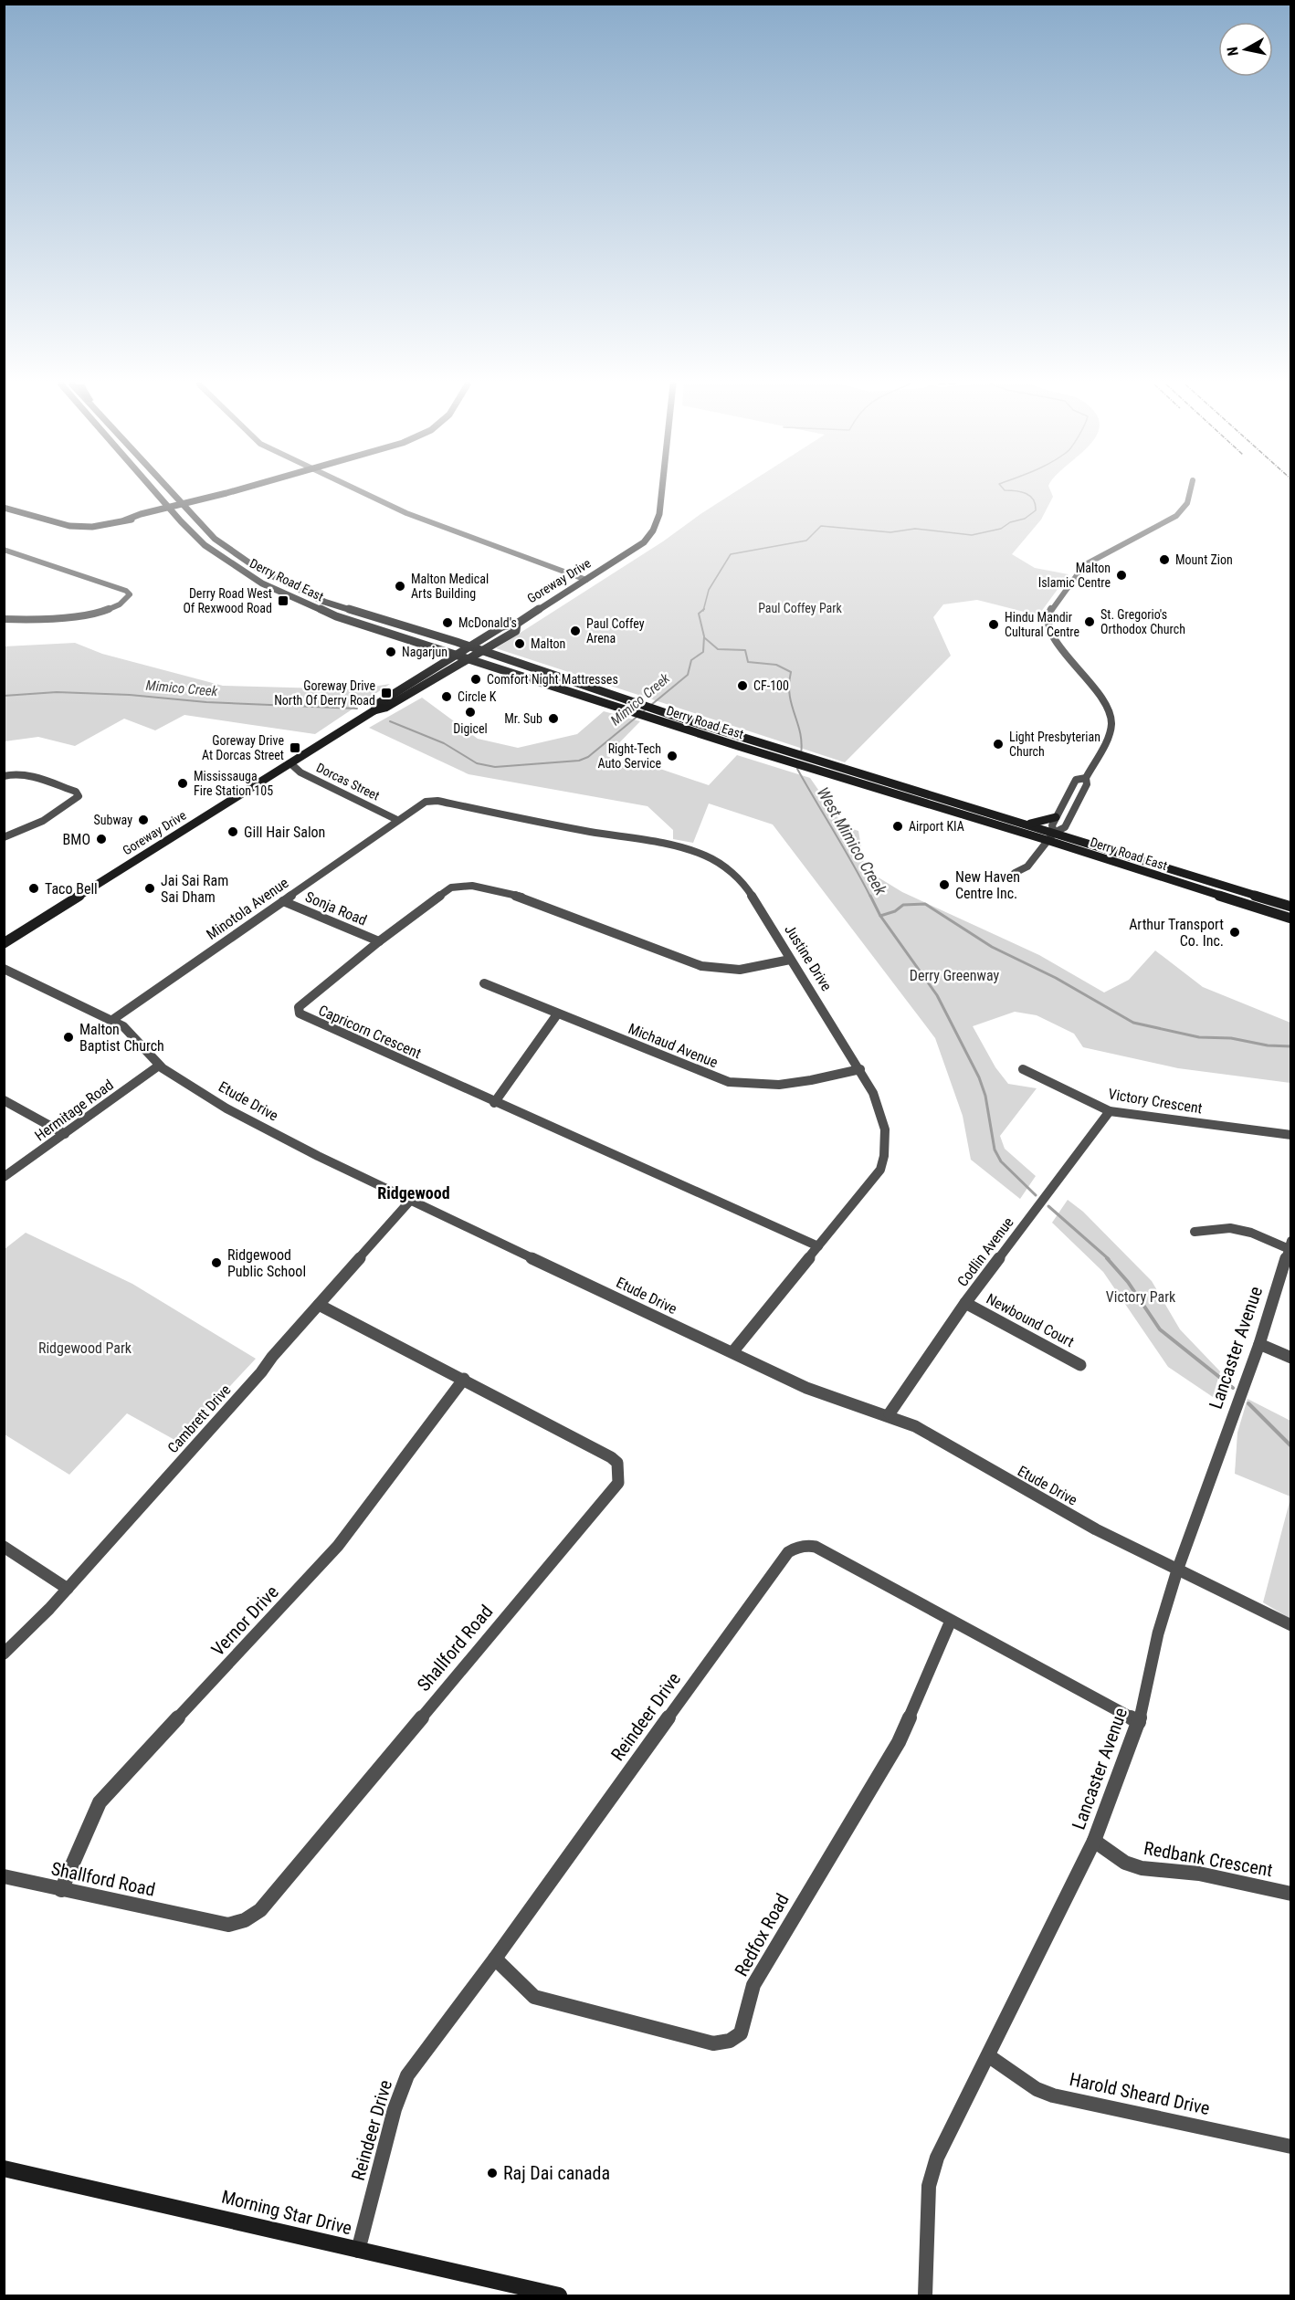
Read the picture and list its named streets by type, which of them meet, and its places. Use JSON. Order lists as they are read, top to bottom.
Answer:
{
  "streets": {
    "main road": ["Derry Road East", "Goreway Drive", "Morning Star Drive"],
    "street": [
      "Dorcas Street",
      "Minotola Avenue",
      "Sonja Road",
      "Justine Drive",
      "Capricorn Crescent",
      "Michaud Avenue",
      "Etude Drive",
      "Victory Crescent",
      "Hermitage Road",
      "Codlin Avenue",
      "Newbound Court",
      "Lancaster Avenue",
      "Cambrett Drive",
      "Vernor Drive",
      "Shallford Road",
      "Reindeer Drive",
      "Redbank Crescent",
      "Redfox Road",
      "Harold Sheard Drive"
    ]
  },
  "crossings": [
    ["Derry Road East", "Goreway Drive"],
    ["Goreway Drive", "Dorcas Street"],
    ["Dorcas Street", "Minotola Avenue"],
    ["Dorcas Street", "Justine Drive"],
    ["Minotola Avenue", "Sonja Road"],
    ["Minotola Avenue", "Justine Drive"],
    ["Minotola Avenue", "Etude Drive"],
    ["Sonja Road", "Capricorn Crescent"],
    ["Justine Drive", "Capricorn Crescent"],
    ["Justine Drive", "Michaud Avenue"],
    ["Justine Drive", "Etude Drive"],
    ["Etude Drive", "Hermitage Road"],
    ["Etude Drive", "Codlin Avenue"],
    ["Etude Drive", "Lancaster Avenue"],
    ["Etude Drive", "Cambrett Drive"],
    ["Victory Crescent", "Codlin Avenue"],
    ["Codlin Avenue", "Newbound Court"],
    ["Lancaster Avenue", "Reindeer Drive"],
    ["Lancaster Avenue", "Redbank Crescent"],
    ["Lancaster Avenue", "Harold Sheard Drive"],
    ["Cambrett Drive", "Shallford Road"],
    ["Vernor Drive", "Shallford Road"],
    ["Reindeer Drive", "Redfox Road"],
    ["Reindeer Drive", "Morning Star Drive"]
  ],
  "districts": ["Ridgewood"],
  "water": ["Mimico Creek", "West Mimico Creek"],
  "parks": [
    "Paul Coffey Park",
    "Derry Greenway",
    "Victory Park",
    "Ridgewood Park"
  ],
  "places": {
    "other": [
      "Mount Zion",
      "Malton Islamic Centre",
      "Malton Medical Arts Building",
      "St. Gregorio's Orthodox Church",
      "McDonald's",
      "Hindu Mandir Cultural Centre",
      "Paul Coffey Arena",
      "Malton",
      "Nagarjun",
      "Comfort Night Mattresses",
      "CF-100",
      "Circle K",
      "Digicel",
      "Mr. Sub",
      "Light Presbyterian Church",
      "Right-Tech Auto Service",
      "Mississauga Fire Station 105",
      "Subway",
      "Airport KIA",
      "Gill Hair Salon",
      "BMO",
      "New Haven Centre Inc.",
      "Taco Bell",
      "Jai Sai Ram Sai Dham",
      "Arthur Transport Co. Inc.",
      "Malton Baptist Church",
      "Ridgewood Public School",
      "Raj Dai canada"
    ],
    "transit": ["Derry Road West Of Rexwood Road", "Goreway Drive North Of Derry Road", "Goreway Drive At Dorcas Street"]
  },
  "north": "left"
}
